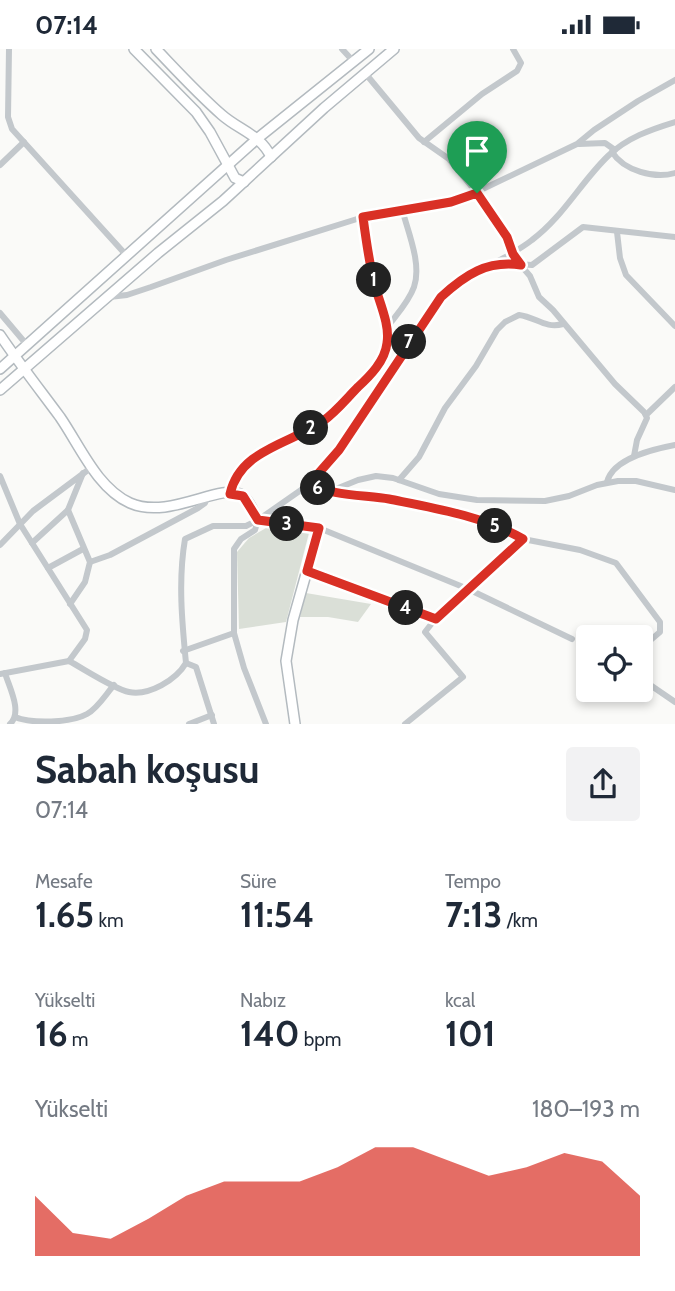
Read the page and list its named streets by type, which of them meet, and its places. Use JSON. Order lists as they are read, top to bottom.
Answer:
{
  "page": {
    "status": "07:14",
    "pins": [
      "1",
      "7",
      "2",
      "6",
      "3",
      "5",
      "4"
    ],
    "heading": ["Sabah koşusu", "07:14"],
    "stats": [
      ["Mesafe", "1.65 km"],
      ["Süre", "11:54"],
      ["Tempo", "7:13 /km"],
      ["Yükselti", "16 m"],
      ["Nabız", "140 bpm"],
      ["kcal", "101"]
    ],
    "chart": ["Yükselti", "180–193 m"]
  }
}
